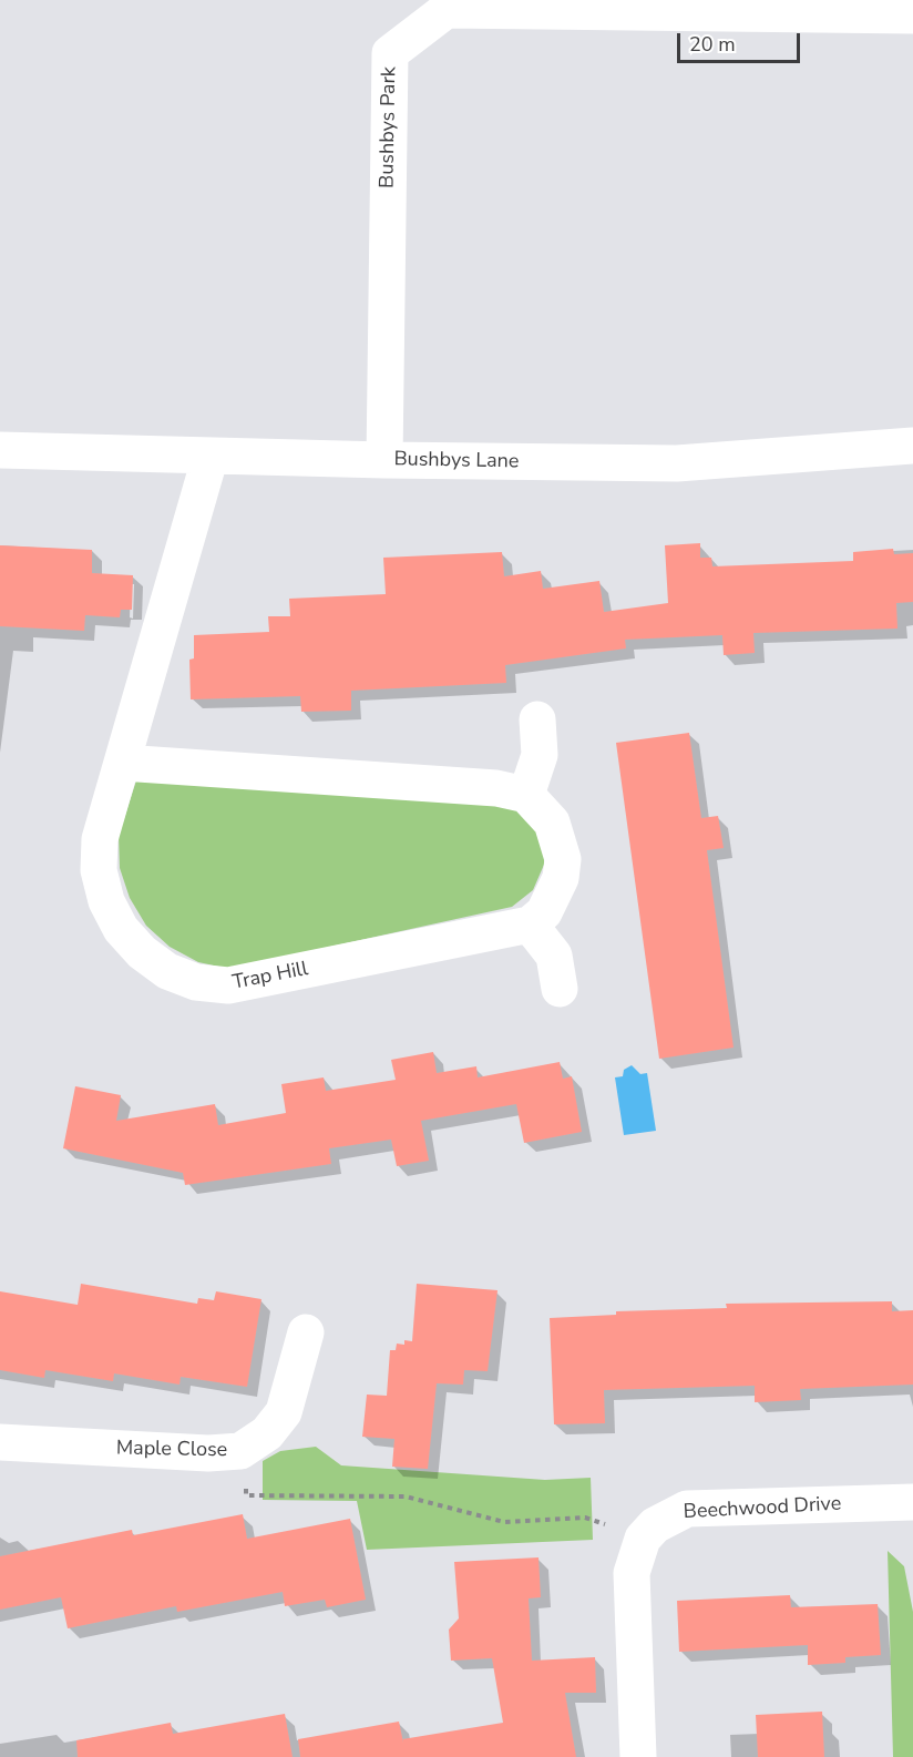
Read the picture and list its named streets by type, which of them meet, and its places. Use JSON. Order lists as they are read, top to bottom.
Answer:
{
  "streets": {
    "street": [
      "Bushbys Park",
      "Bushbys Lane",
      "Trap Hill",
      "Maple Close",
      "Beechwood Drive"
    ]
  },
  "crossings": [
    ["Bushbys Park", "Bushbys Lane"],
    ["Bushbys Lane", "Trap Hill"]
  ],
  "scale_bar": "20 m"
}
